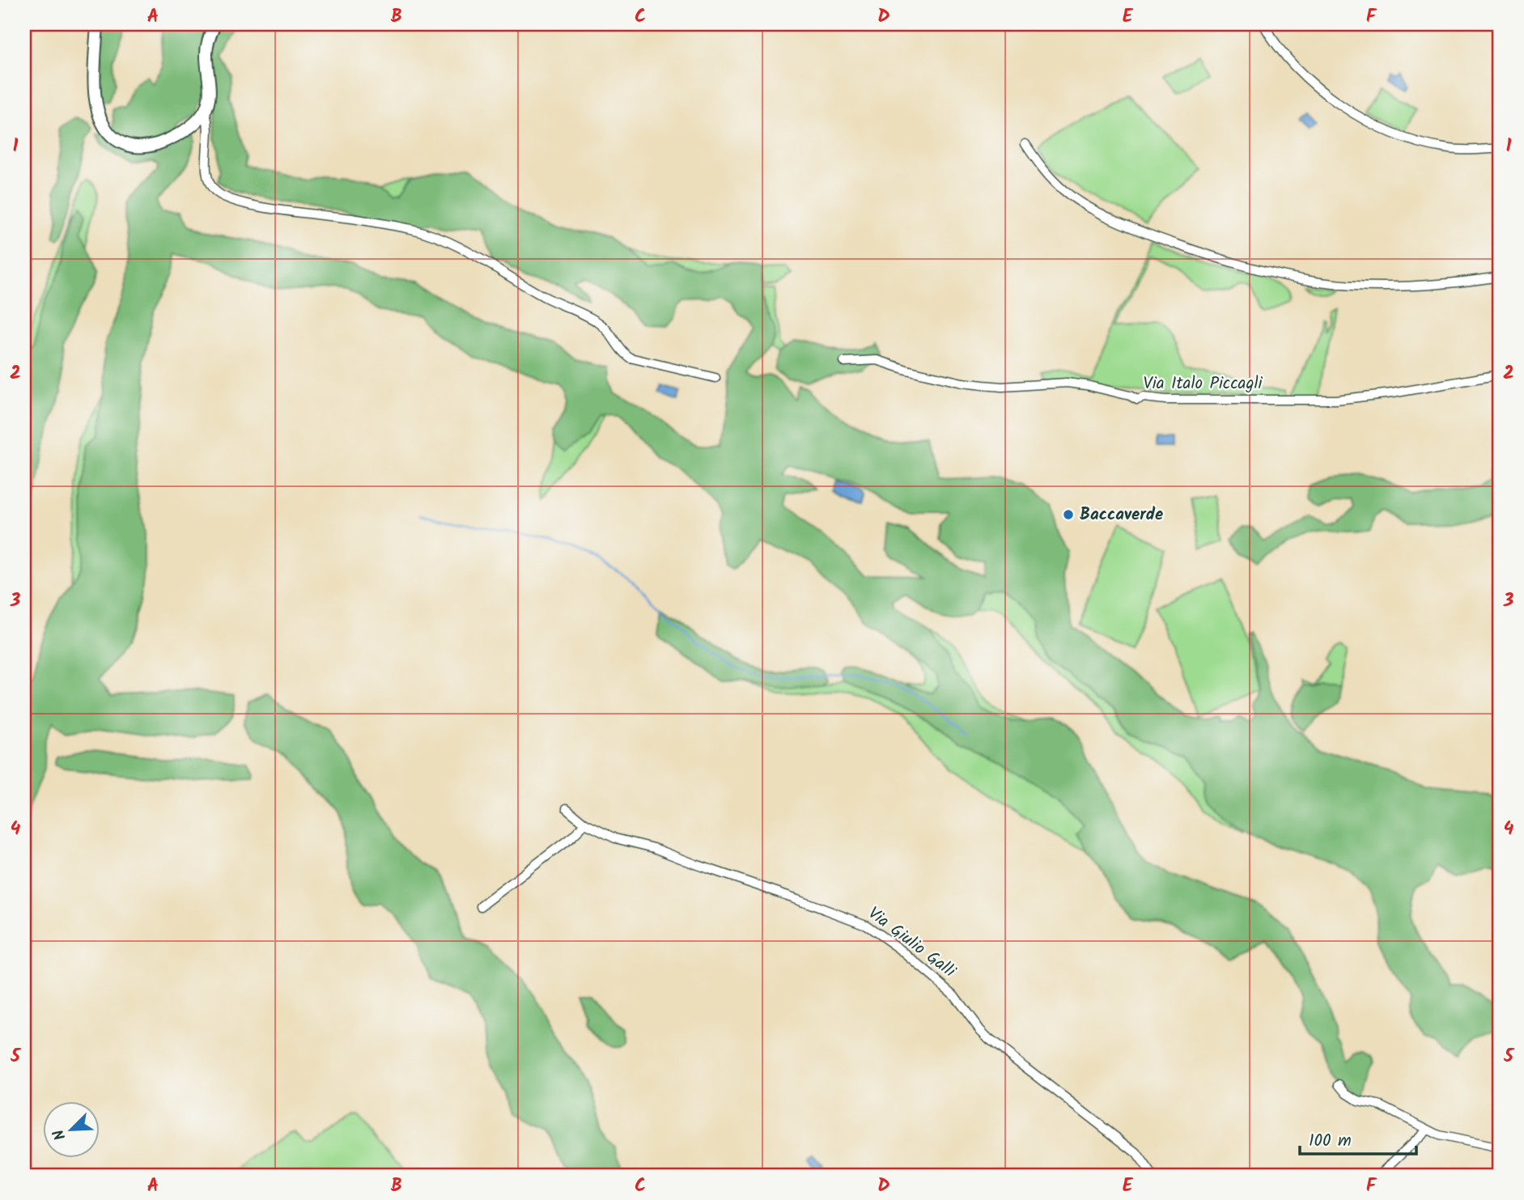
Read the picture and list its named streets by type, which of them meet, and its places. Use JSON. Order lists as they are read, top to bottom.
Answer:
{
  "streets": {
    "street": ["Via Italo Piccagli", "Via Giulio Galli"]
  },
  "places": ["Baccaverde"],
  "scale_bar": "100 m",
  "north": "bottom left",
  "grid": {
    "columns": [
      "A",
      "B",
      "C",
      "D",
      "E",
      "F"
    ],
    "rows": [
      "1",
      "2",
      "3",
      "4",
      "5"
    ]
  }
}
